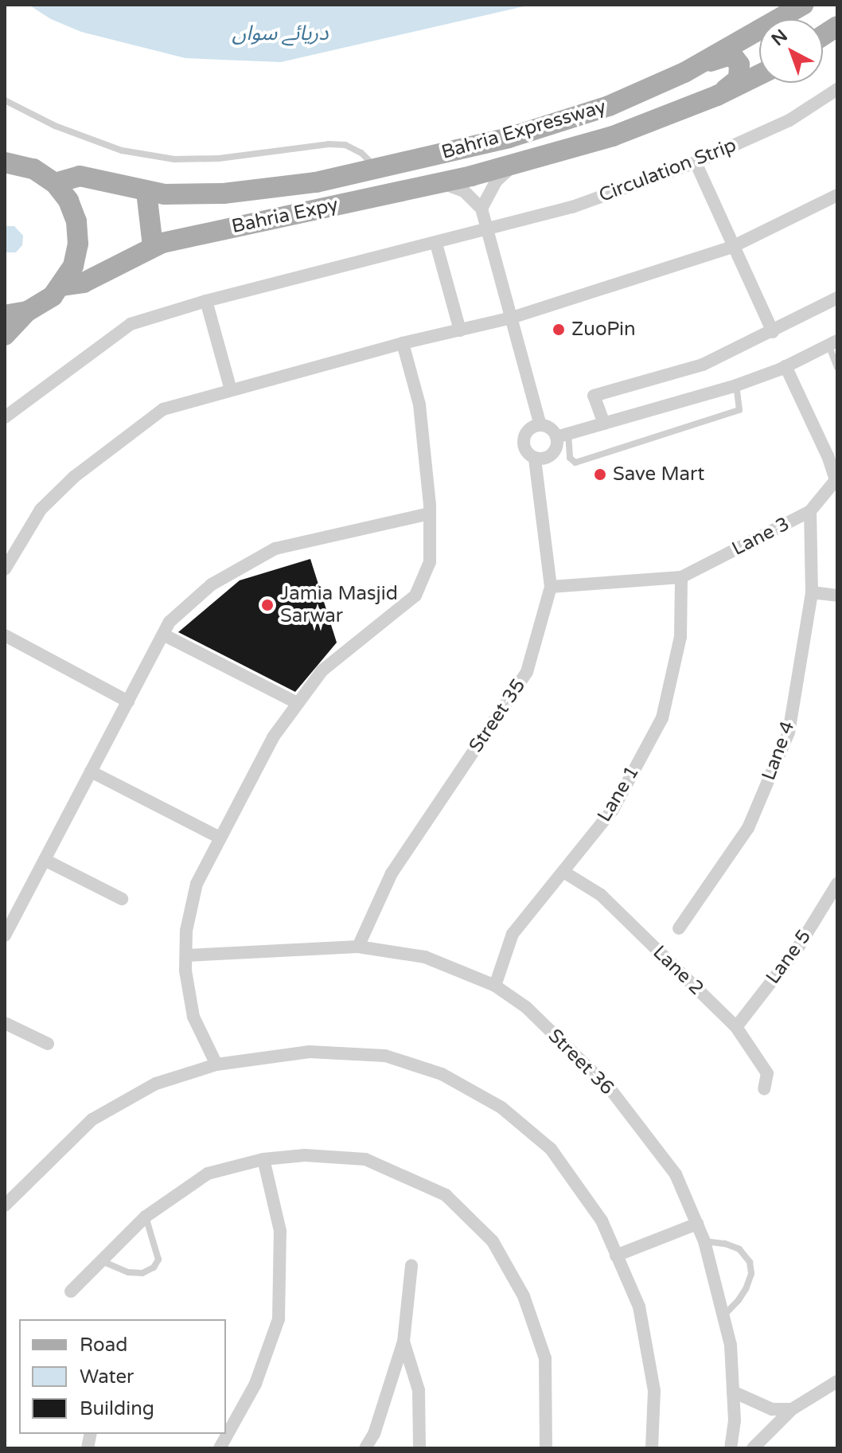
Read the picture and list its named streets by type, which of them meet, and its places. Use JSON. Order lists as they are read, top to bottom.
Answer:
{
  "streets": {
    "main road": ["Bahria Expressway", "Bahria Expy"],
    "street": [
      "Circulation Strip",
      "Lane 3",
      "Street 35",
      "Lane 4",
      "Lane 1",
      "Lane 5",
      "Lane 2",
      "Street 36"
    ]
  },
  "crossings": [
    ["Bahria Expressway", "Bahria Expy"],
    ["Lane 3", "Street 35"],
    ["Lane 3", "Lane 4"],
    ["Lane 3", "Lane 1"],
    ["Street 35", "Street 36"],
    ["Lane 1", "Lane 2"],
    ["Lane 1", "Street 36"],
    ["Lane 5", "Lane 2"]
  ],
  "water": ["دریائے سواں"],
  "places": ["ZuoPin", "Save Mart", "Jamia Masjid Sarwar"],
  "legend": ["Road", "Water", "Building"],
  "north": "top left"
}
